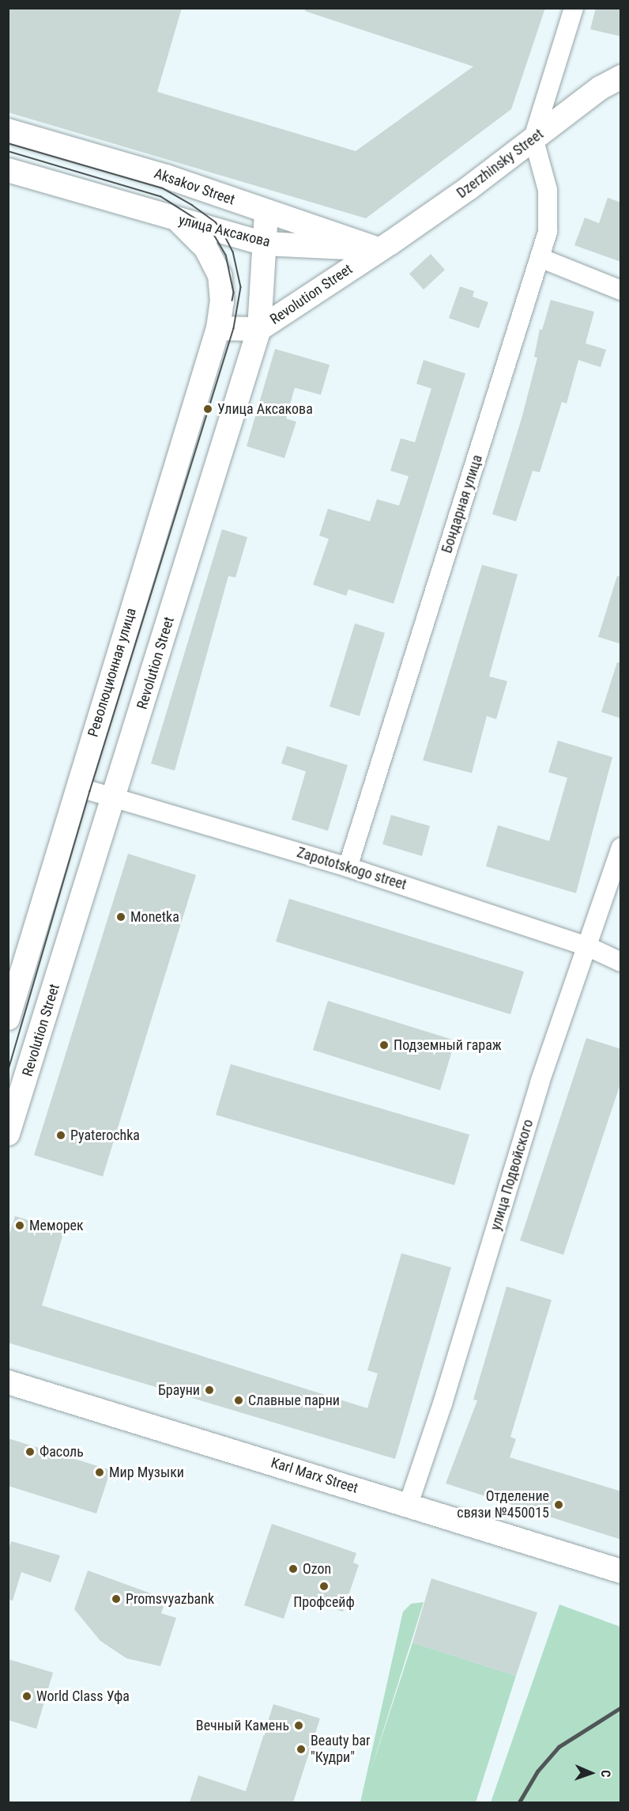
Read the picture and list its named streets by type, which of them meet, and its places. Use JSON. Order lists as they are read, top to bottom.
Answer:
{
  "streets": {
    "street": [
      "Dzerzhinsky Street",
      "Aksakov Street",
      "улица Аксакова",
      "Revolution Street",
      "Бондарная улица",
      "Революционная улица",
      "Zapototskogo street",
      "улица Подвойского",
      "Karl Marx Street"
    ]
  },
  "crossings": [
    ["Dzerzhinsky Street", "Aksakov Street"],
    ["Dzerzhinsky Street", "улица Аксакова"],
    ["Dzerzhinsky Street", "Revolution Street"],
    ["Dzerzhinsky Street", "Бондарная улица"],
    ["Aksakov Street", "улица Аксакова"],
    ["Aksakov Street", "Revolution Street"],
    ["улица Аксакова", "Revolution Street"],
    ["улица Аксакова", "Революционная улица"],
    ["Revolution Street", "Zapototskogo street"],
    ["Бондарная улица", "Zapototskogo street"],
    ["Революционная улица", "Zapototskogo street"],
    ["Zapototskogo street", "улица Подвойского"],
    ["улица Подвойского", "Karl Marx Street"]
  ],
  "places": [
    "Улица Аксакова",
    "Monetka",
    "Подземный гараж",
    "Pyaterochka",
    "Меморек",
    "Брауни",
    "Славные парни",
    "Фасоль",
    "Мир Музыки",
    "Отделение связи №450015",
    "Ozon",
    "Профсейф",
    "Promsvyazbank",
    "World Class Уфа",
    "Вечный Камень",
    "Beauty bar \"Кудри\""
  ],
  "north": "right"
}
